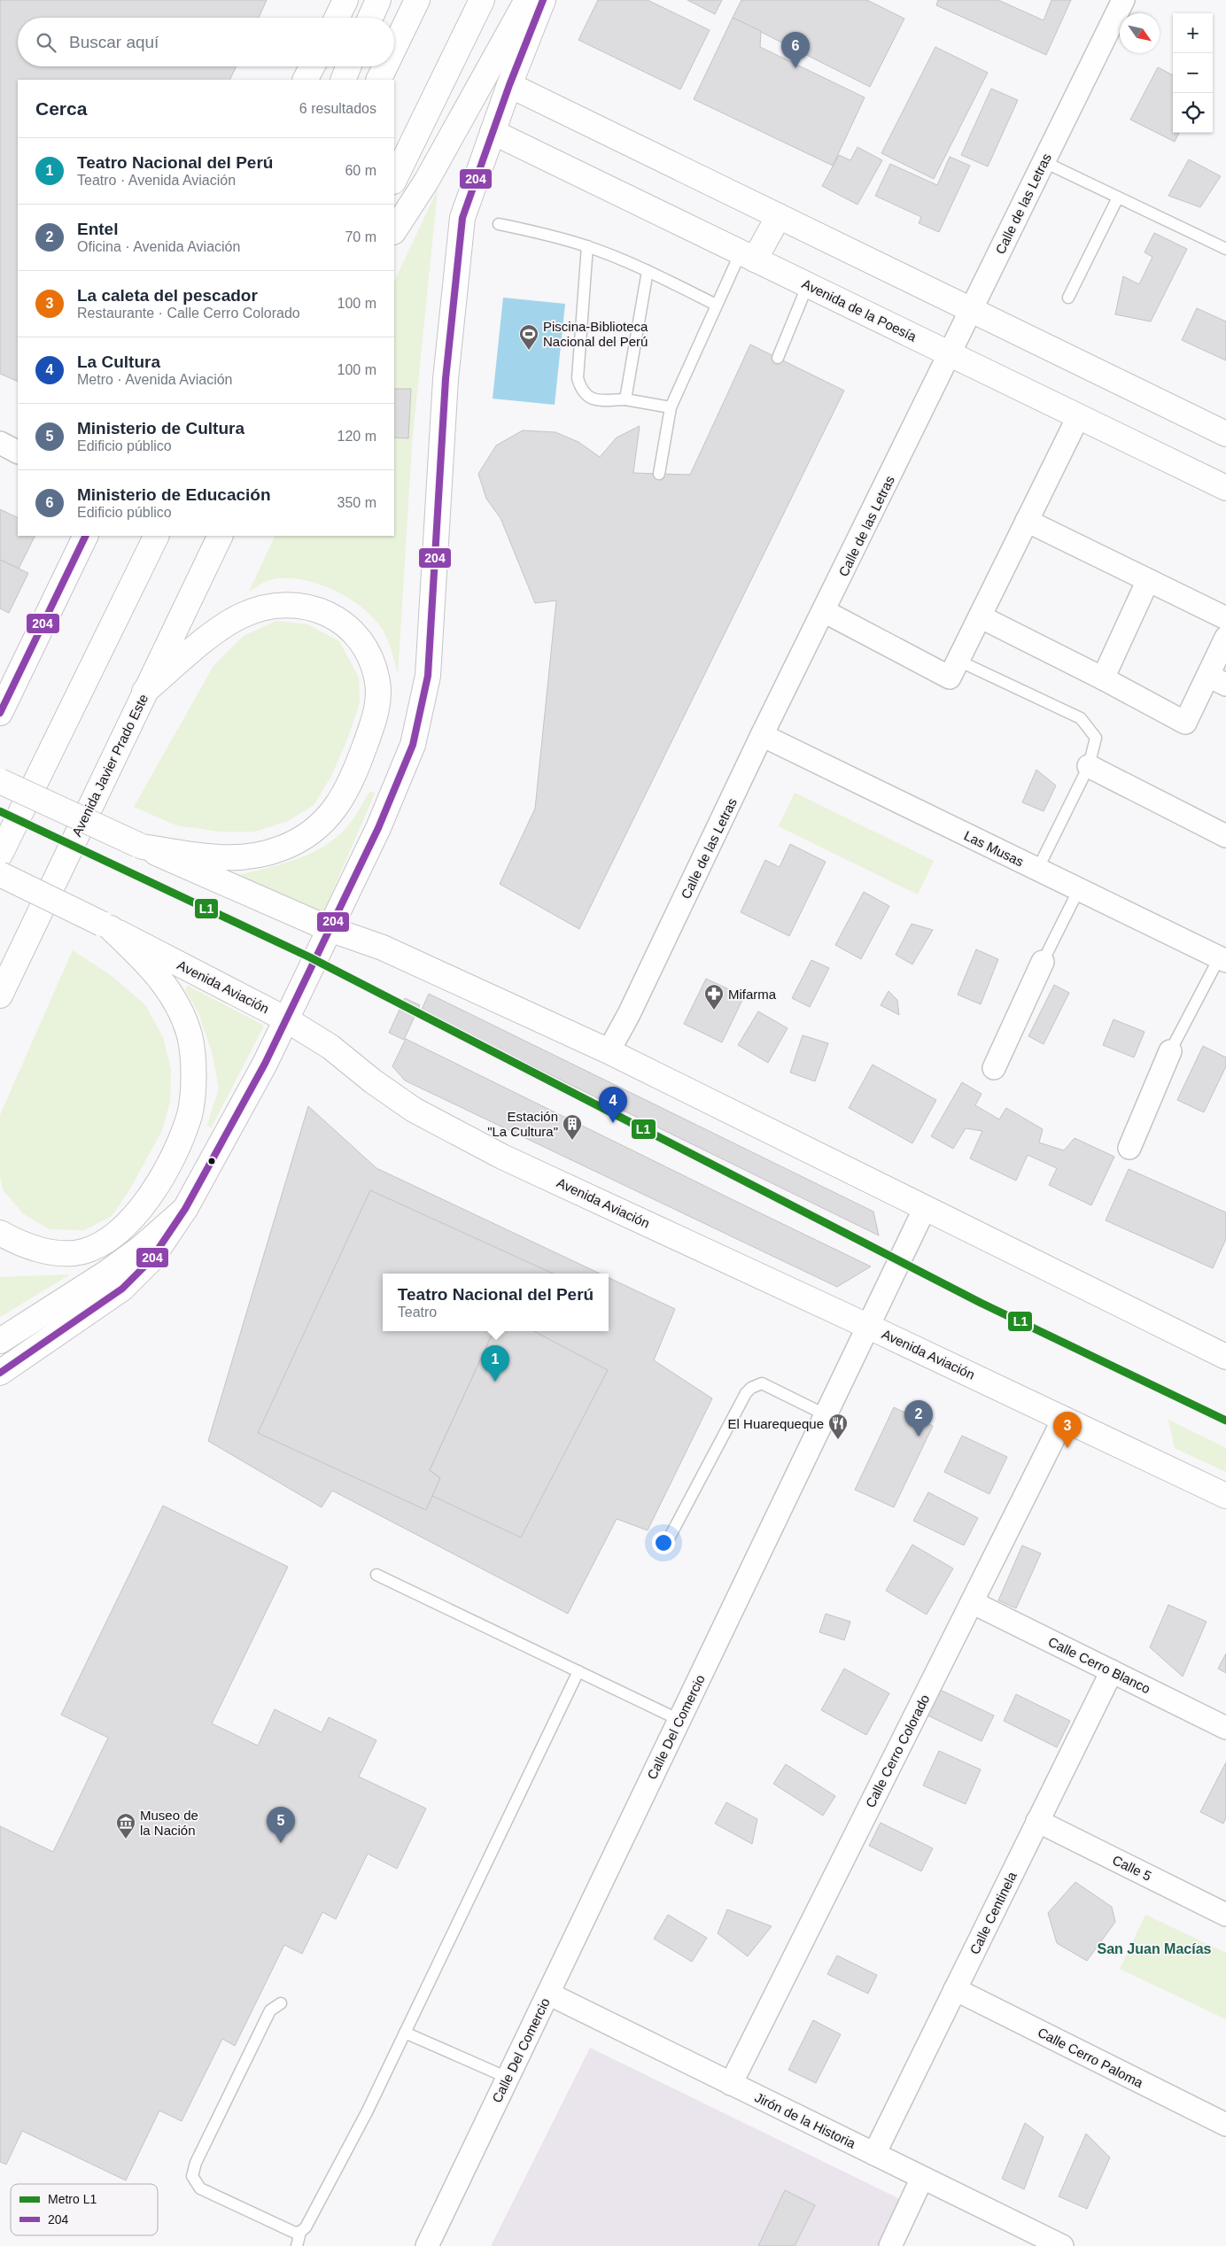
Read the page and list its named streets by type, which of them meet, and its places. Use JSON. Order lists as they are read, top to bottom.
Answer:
{
  "streets": {
    "main road": ["Avenida de la Poesía", "Avenida Javier Prado Este", "Avenida Aviación"],
    "street": [
      "Calle de las Letras",
      "Las Musas",
      "Calle Cerro Blanco",
      "Calle Del Comercio",
      "Calle Cerro Colorado",
      "Calle 5",
      "Calle Centinela",
      "Calle Cerro Paloma",
      "Jirón de la Historia"
    ]
  },
  "crossings": [
    ["Calle de las Letras", "Avenida de la Poesía"],
    ["Calle de las Letras", "Las Musas"],
    ["Avenida Aviación", "Calle Del Comercio"],
    ["Avenida Aviación", "Calle Cerro Colorado"],
    ["Calle Cerro Blanco", "Calle Cerro Colorado"],
    ["Calle Cerro Blanco", "Calle Centinela"],
    ["Calle Del Comercio", "Jirón de la Historia"],
    ["Calle Cerro Colorado", "Jirón de la Historia"],
    ["Calle 5", "Calle Centinela"],
    ["Calle Centinela", "Calle Cerro Paloma"],
    ["Calle Centinela", "Jirón de la Historia"]
  ],
  "districts": ["San Juan Macías"],
  "places": {
    "sports": ["Piscina-Biblioteca Nacional del Perú"],
    "pharmacy": ["Mifarma"],
    "building": ["Estación \"La Cultura\""],
    "restaurant": ["El Huarequeque"],
    "museum": ["Museo de la Nación"]
  },
  "lines": ["transit line 204", "metro line L1"],
  "legend": ["Metro L1", "204"],
  "north": "bottom right",
  "page": {
    "map_buttons": ["+", "−"],
    "search": "Buscar aquí",
    "pins": [
      "6",
      "4",
      "1",
      "2",
      "3",
      "5"
    ],
    "heading": ["Cerca", "6 resultados"],
    "list": [
      {
        "mark": "1",
        "name": "Teatro Nacional del Perú",
        "note": "Teatro · Avenida Aviación",
        "value": "60 m"
      },
      {
        "mark": "2",
        "name": "Entel",
        "note": "Oficina · Avenida Aviación",
        "value": "70 m"
      },
      {
        "mark": "3",
        "name": "La caleta del pescador",
        "note": "Restaurante · Calle Cerro Colorado",
        "value": "100 m"
      },
      {
        "mark": "4",
        "name": "La Cultura",
        "note": "Metro · Avenida Aviación",
        "value": "100 m"
      },
      {
        "mark": "5",
        "name": "Ministerio de Cultura",
        "note": "Edificio público",
        "value": "120 m"
      },
      {
        "mark": "6",
        "name": "Ministerio de Educación",
        "note": "Edificio público",
        "value": "350 m"
      }
    ],
    "popup": ["Teatro Nacional del Perú", "Teatro"]
  }
}
